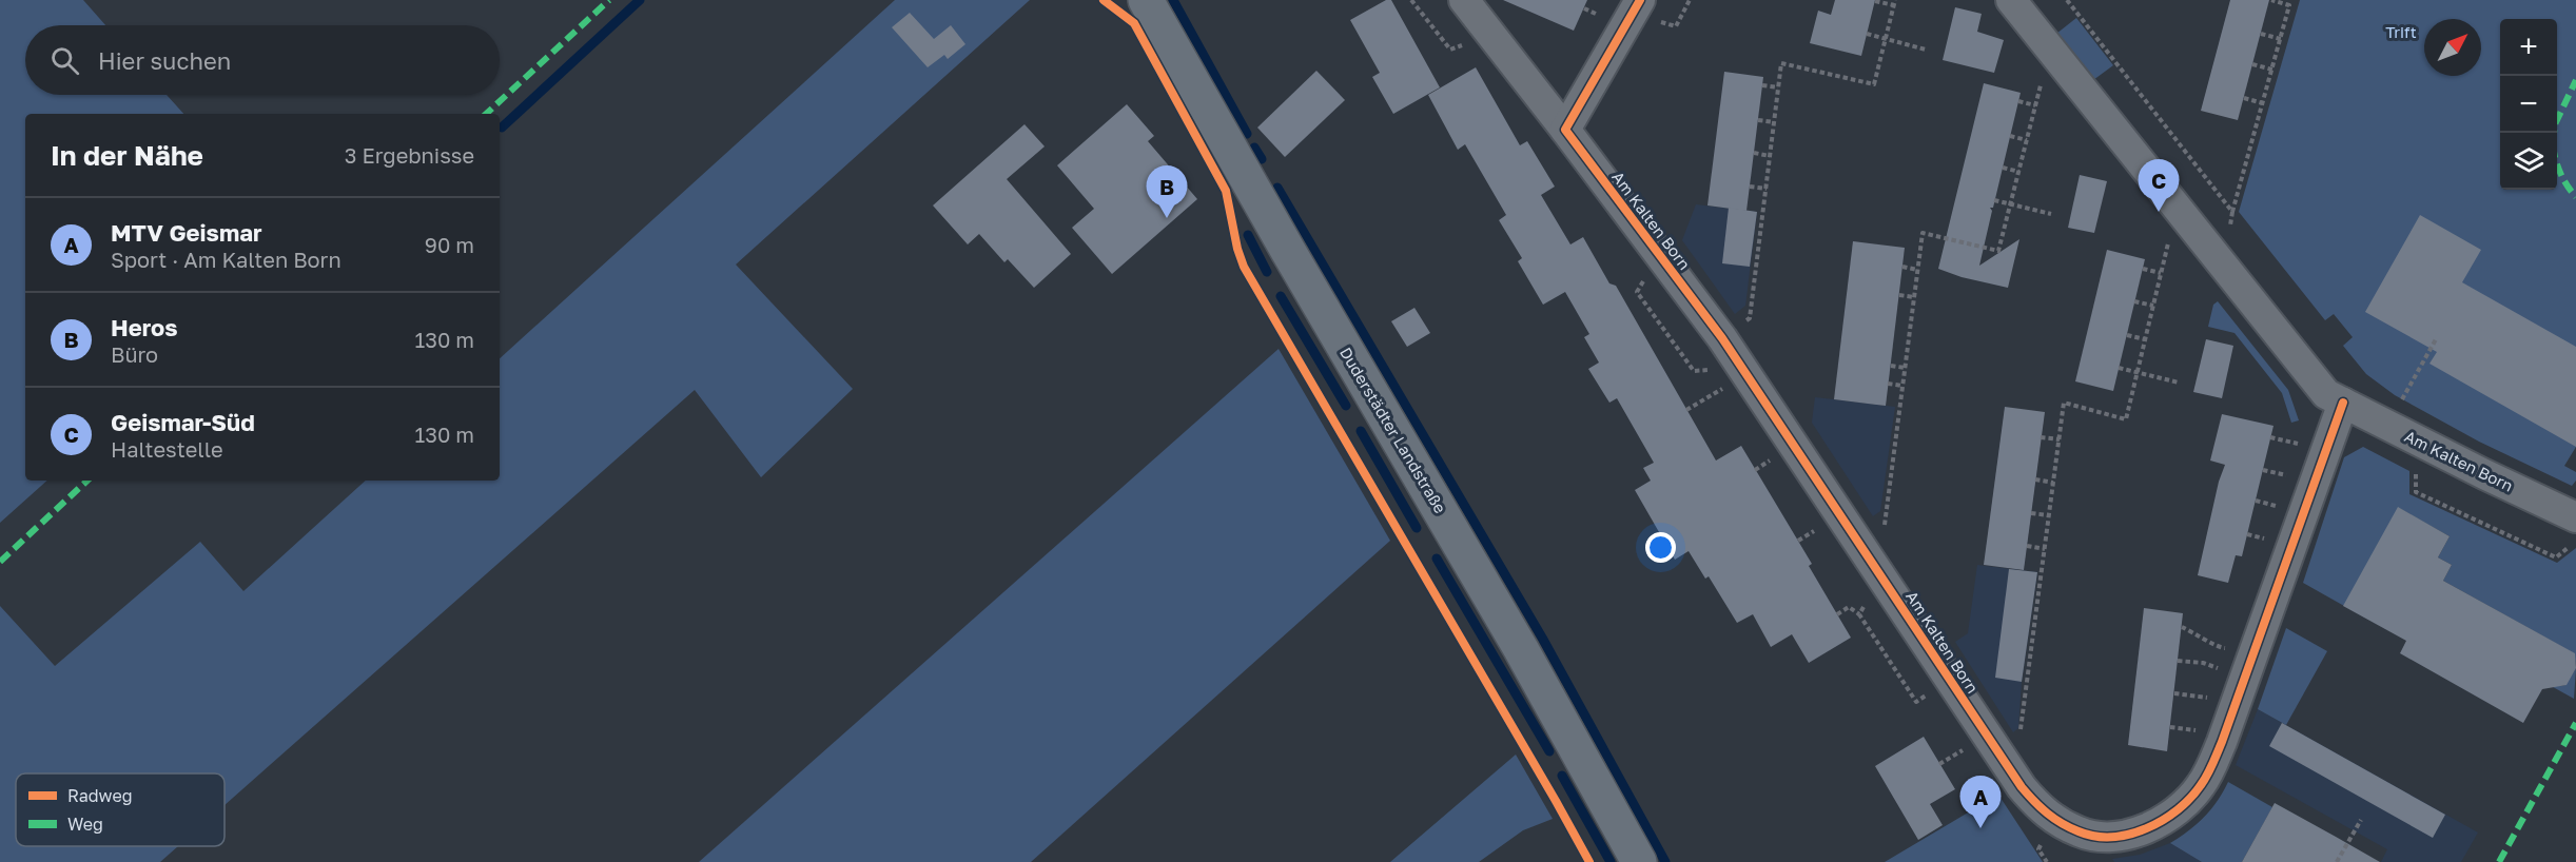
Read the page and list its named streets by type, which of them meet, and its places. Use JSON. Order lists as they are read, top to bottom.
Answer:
{
  "streets": {
    "main road": ["Duderstädter Landstraße"],
    "street": ["Am Kalten Born"]
  },
  "parks": ["Trift"],
  "legend": ["Radweg", "Weg"],
  "north": "top right",
  "page": {
    "map_buttons": ["+", "−"],
    "search": "Hier suchen",
    "heading": ["In der Nähe", "3 Ergebnisse"],
    "pins": ["C", "B", "A"],
    "list": [
      {
        "mark": "A",
        "name": "MTV Geismar",
        "note": "Sport · Am Kalten Born",
        "value": "90 m"
      },
      {
        "mark": "B",
        "name": "Heros",
        "note": "Büro",
        "value": "130 m"
      },
      {
        "mark": "C",
        "name": "Geismar-Süd",
        "note": "Haltestelle",
        "value": "130 m"
      }
    ]
  }
}
